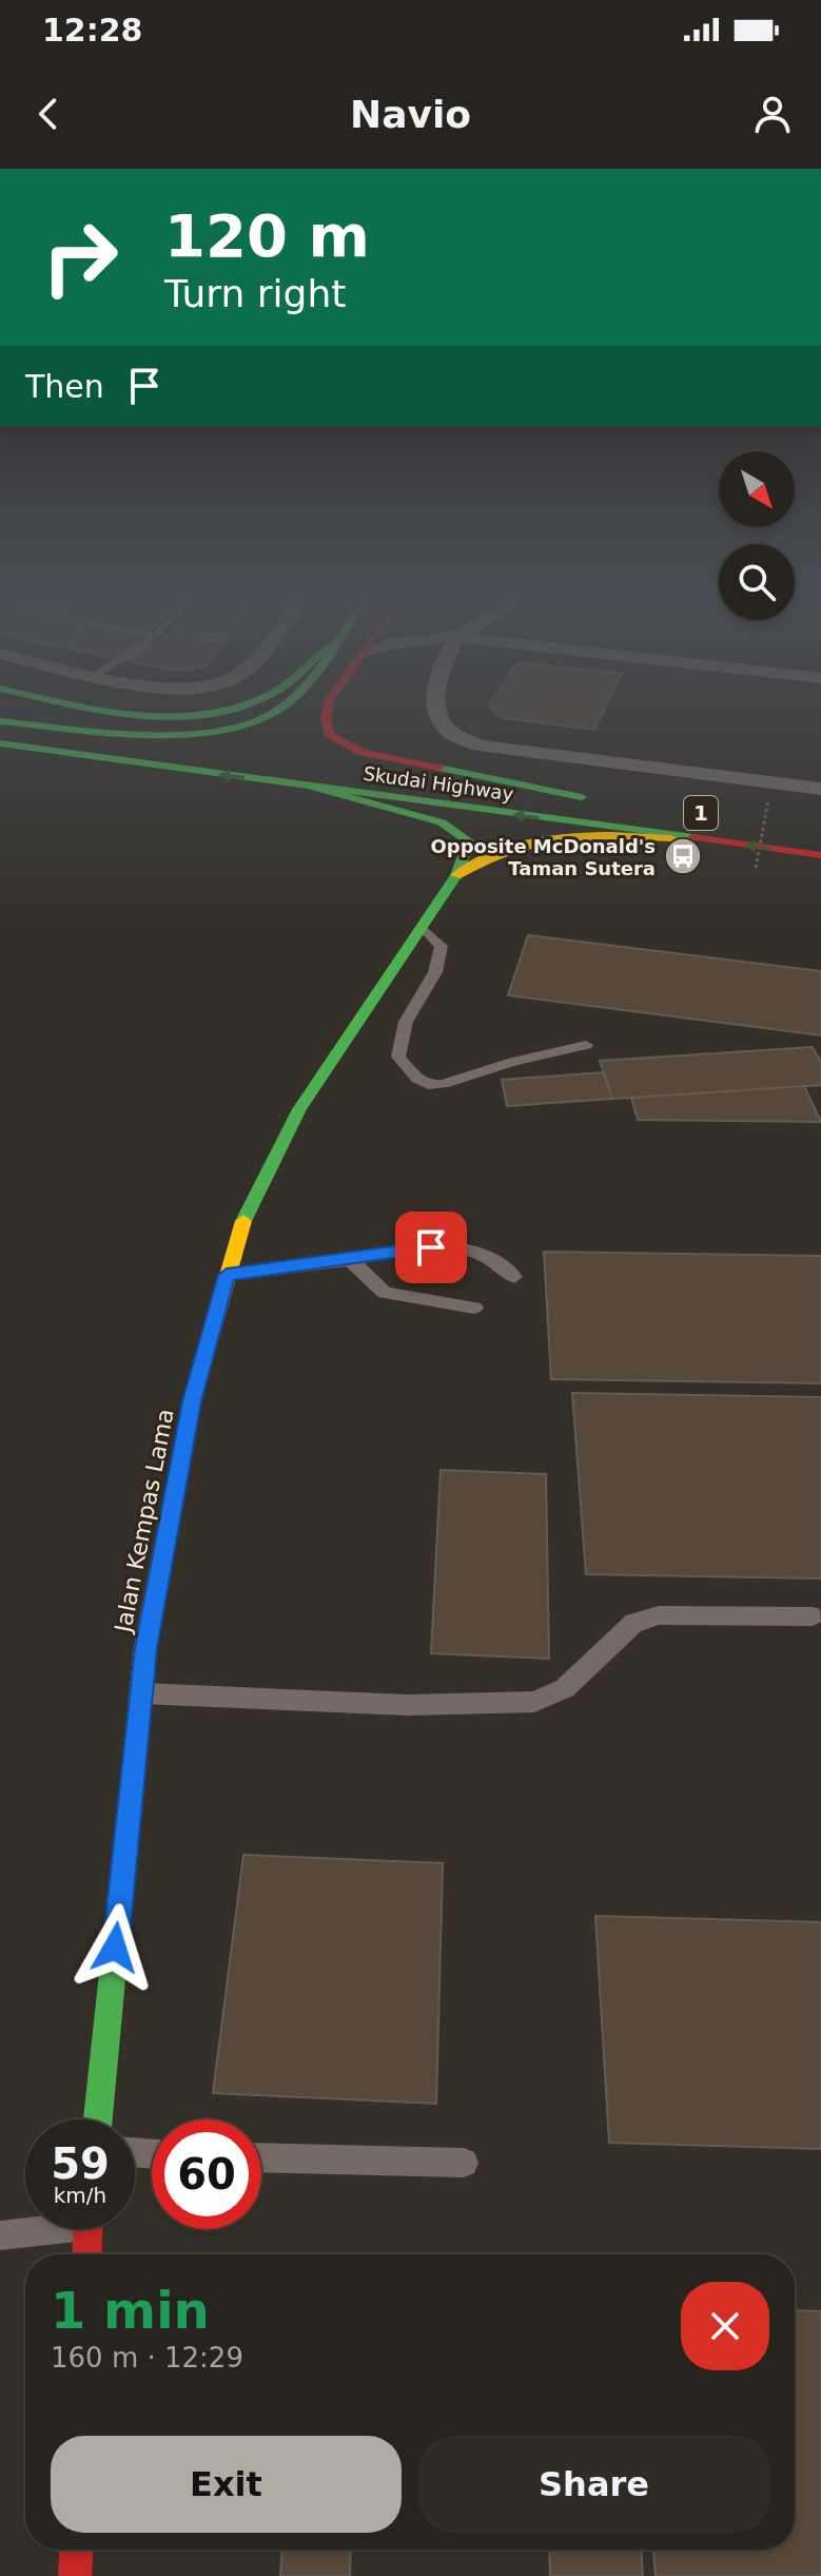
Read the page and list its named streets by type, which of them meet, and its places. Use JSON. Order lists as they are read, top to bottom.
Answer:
{
  "streets": {
    "main road": ["Skudai Highway", "1", "Jalan Kempas Lama"]
  },
  "crossings": [
    ["Skudai Highway", "Jalan Kempas Lama"]
  ],
  "places": {
    "bus stop": ["Opposite McDonald's Taman Sutera"]
  },
  "north": "bottom right",
  "page": {
    "status": "12:28",
    "header": "Navio",
    "turn": ["120 m", "Turn right"],
    "then": "Then",
    "speed": "59 km/h",
    "limit": "60",
    "heading": ["1 min", "160 m · 12:29"],
    "buttons": ["Exit", "Share"]
  }
}
